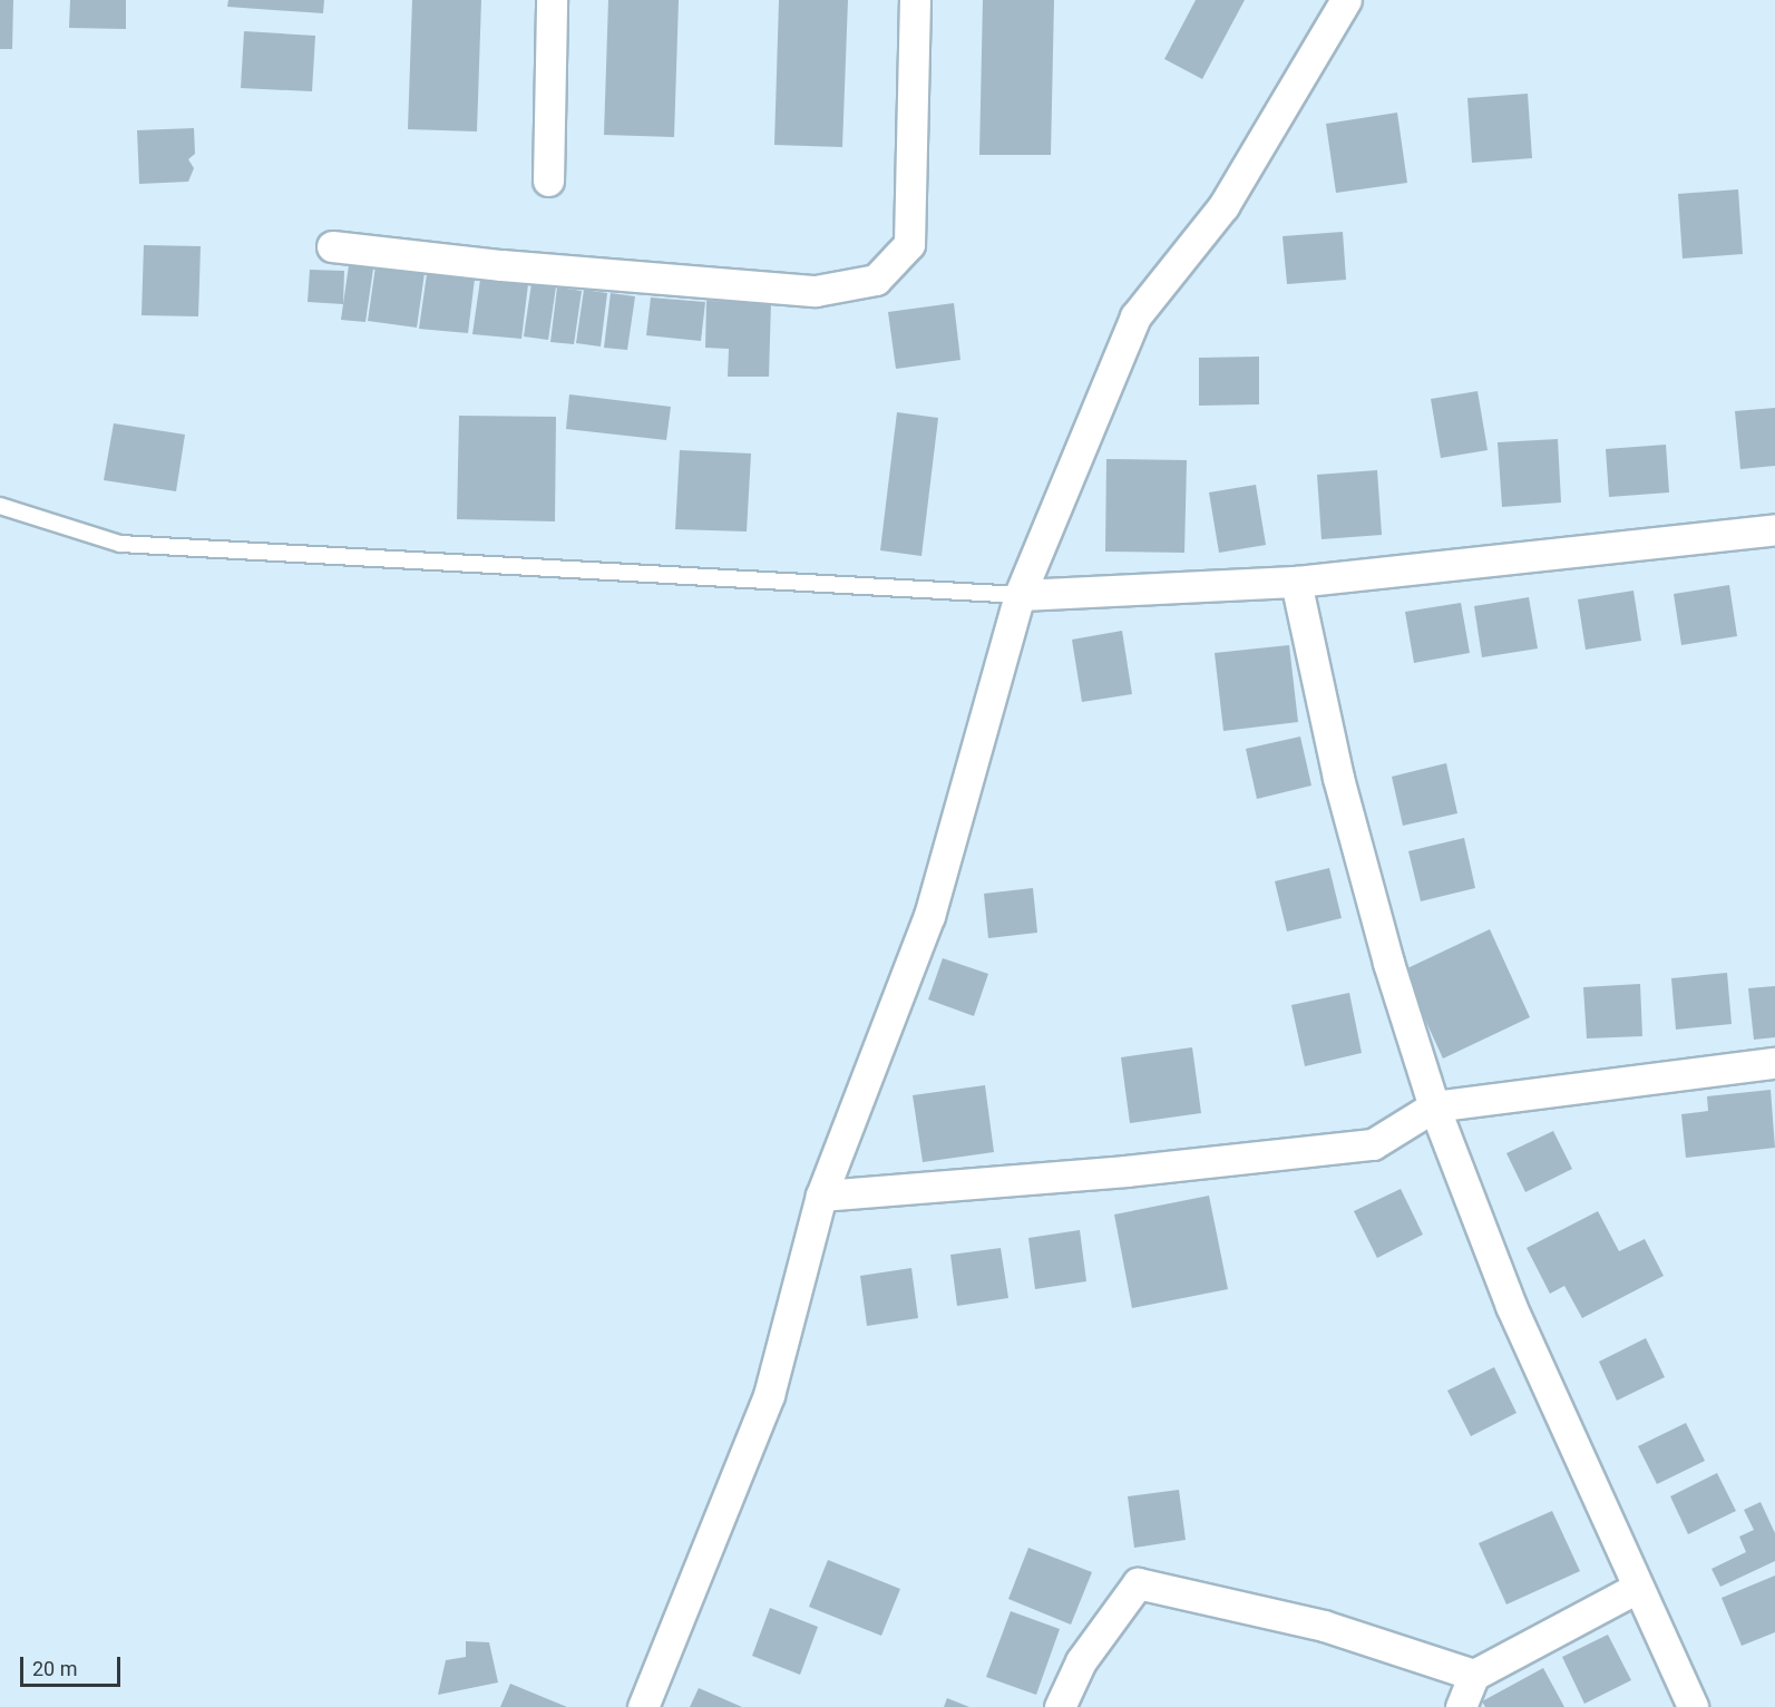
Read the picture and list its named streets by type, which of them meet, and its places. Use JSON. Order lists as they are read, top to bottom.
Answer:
{
  "scale_bar": "20 m"
}
